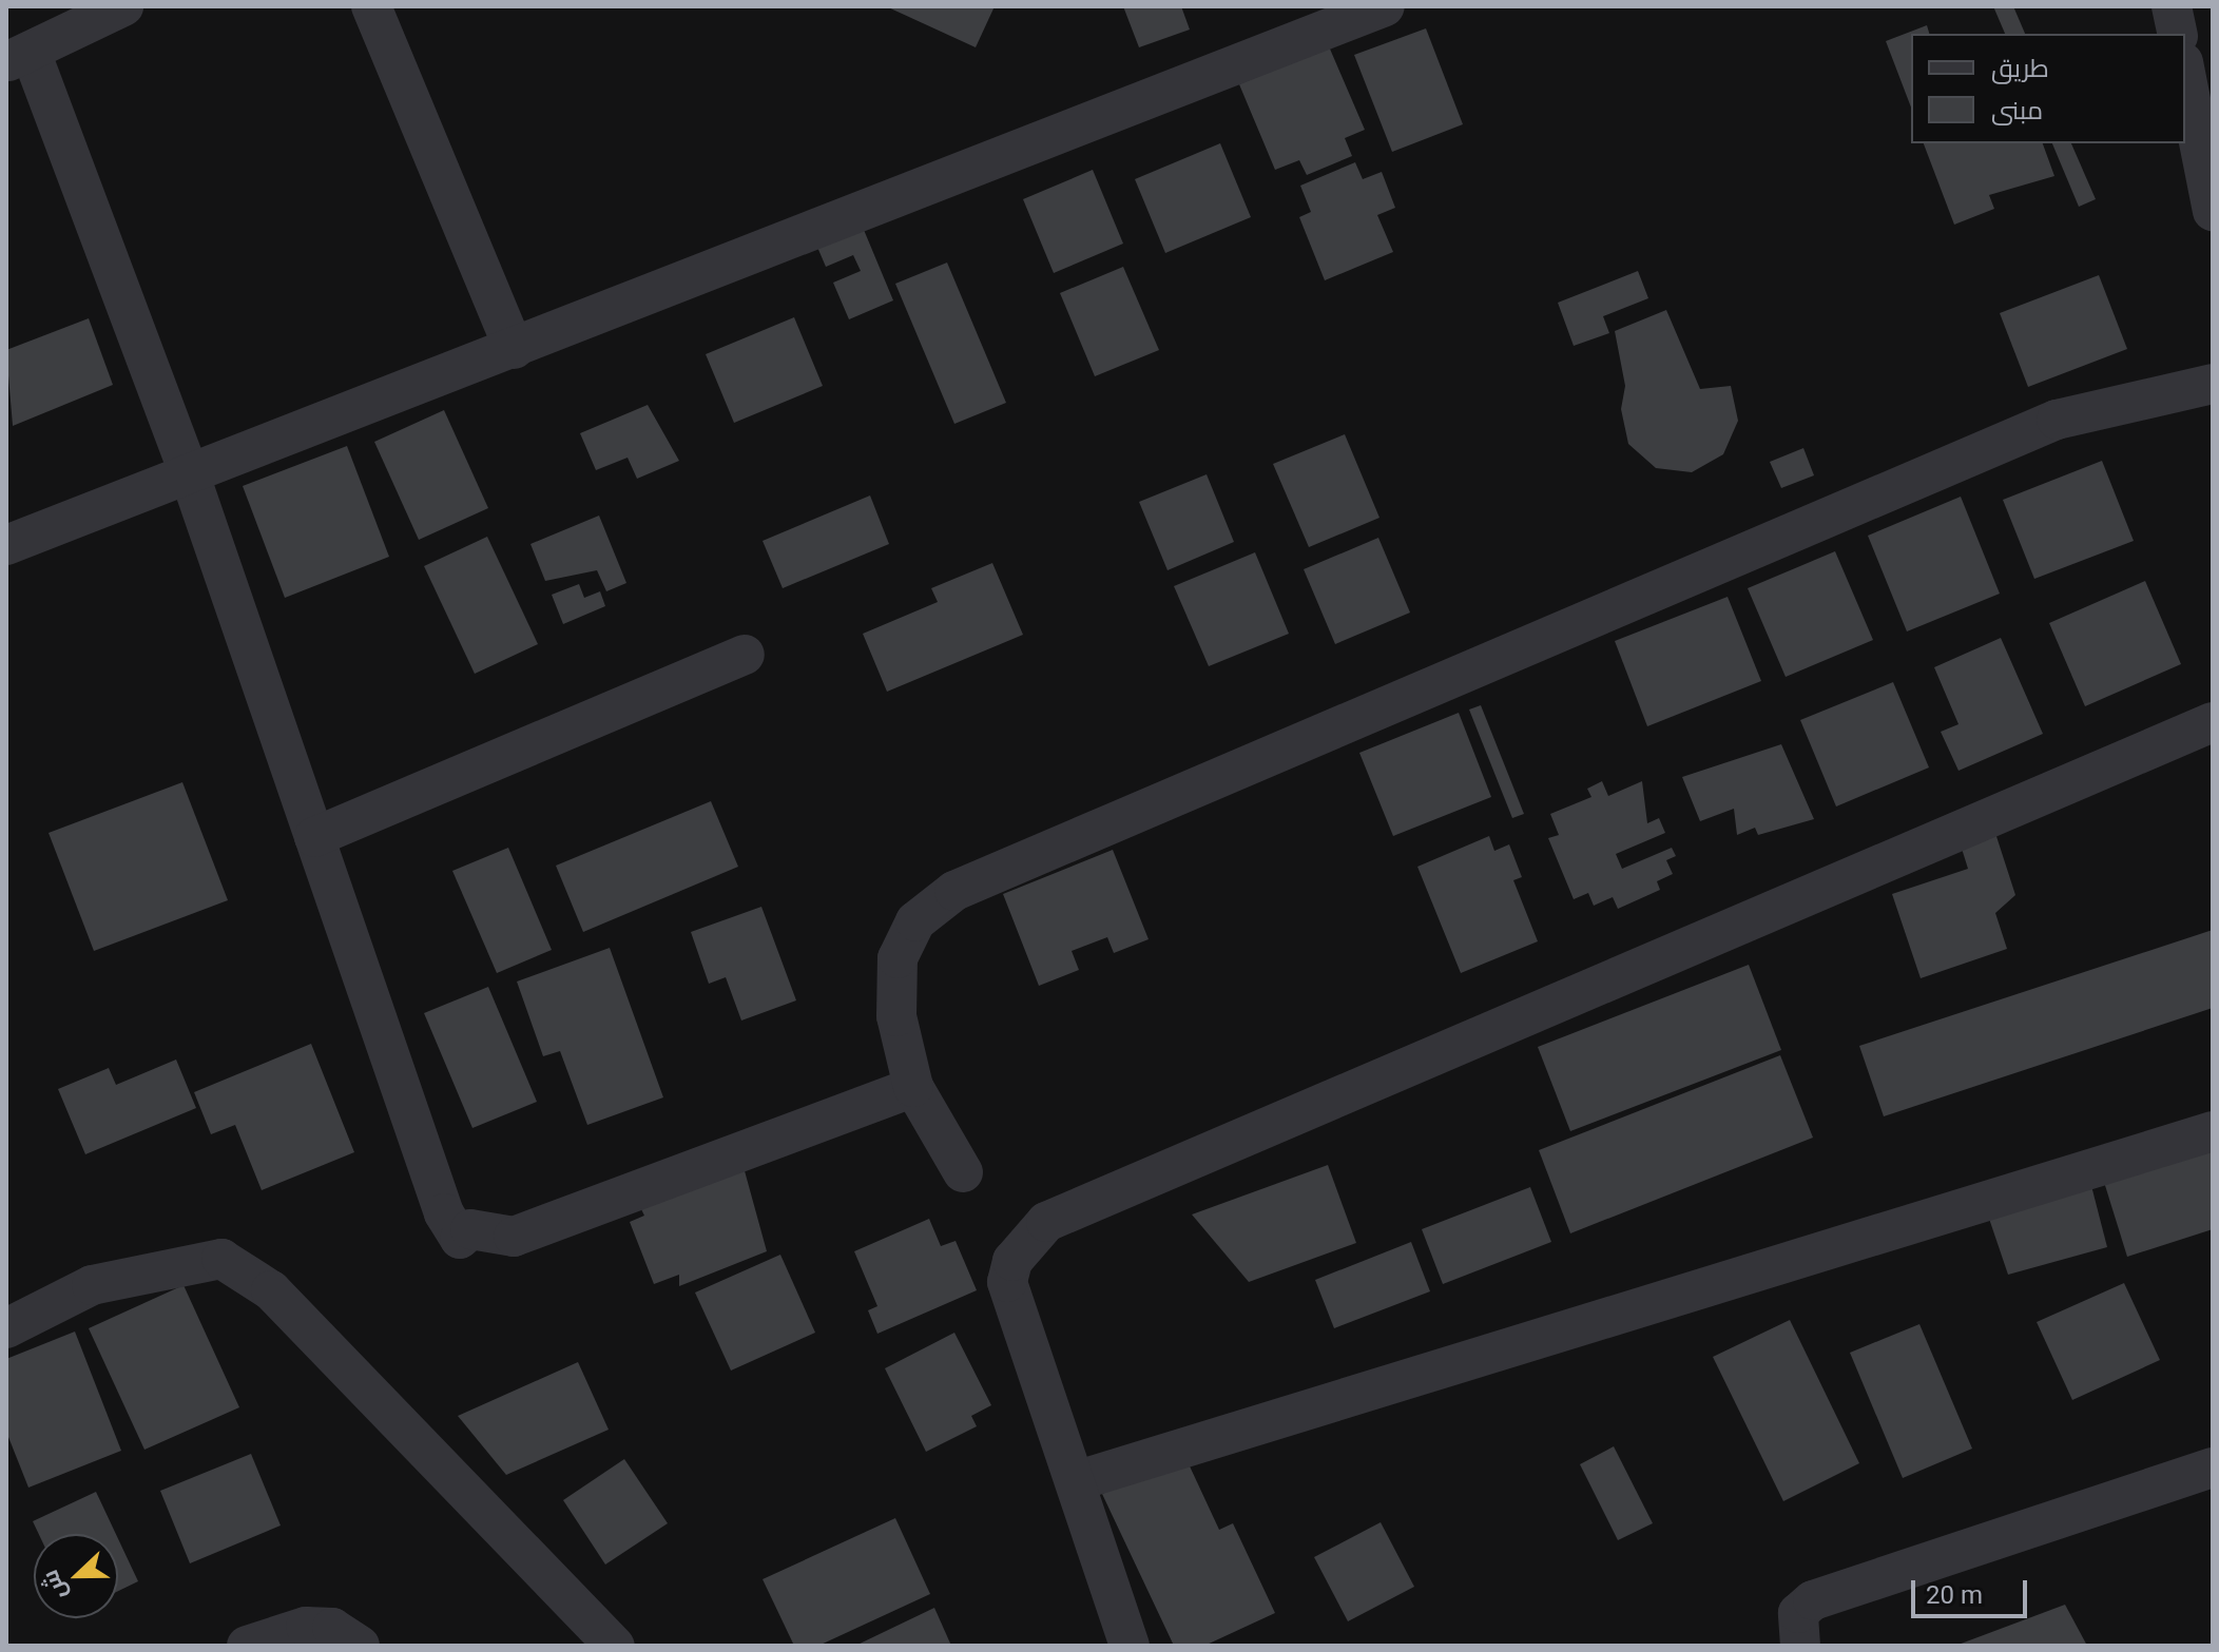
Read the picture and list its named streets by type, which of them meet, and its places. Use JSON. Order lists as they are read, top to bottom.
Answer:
{
  "legend": ["طريق", "مبنى"],
  "scale_bar": "20 m",
  "north": "left"
}
